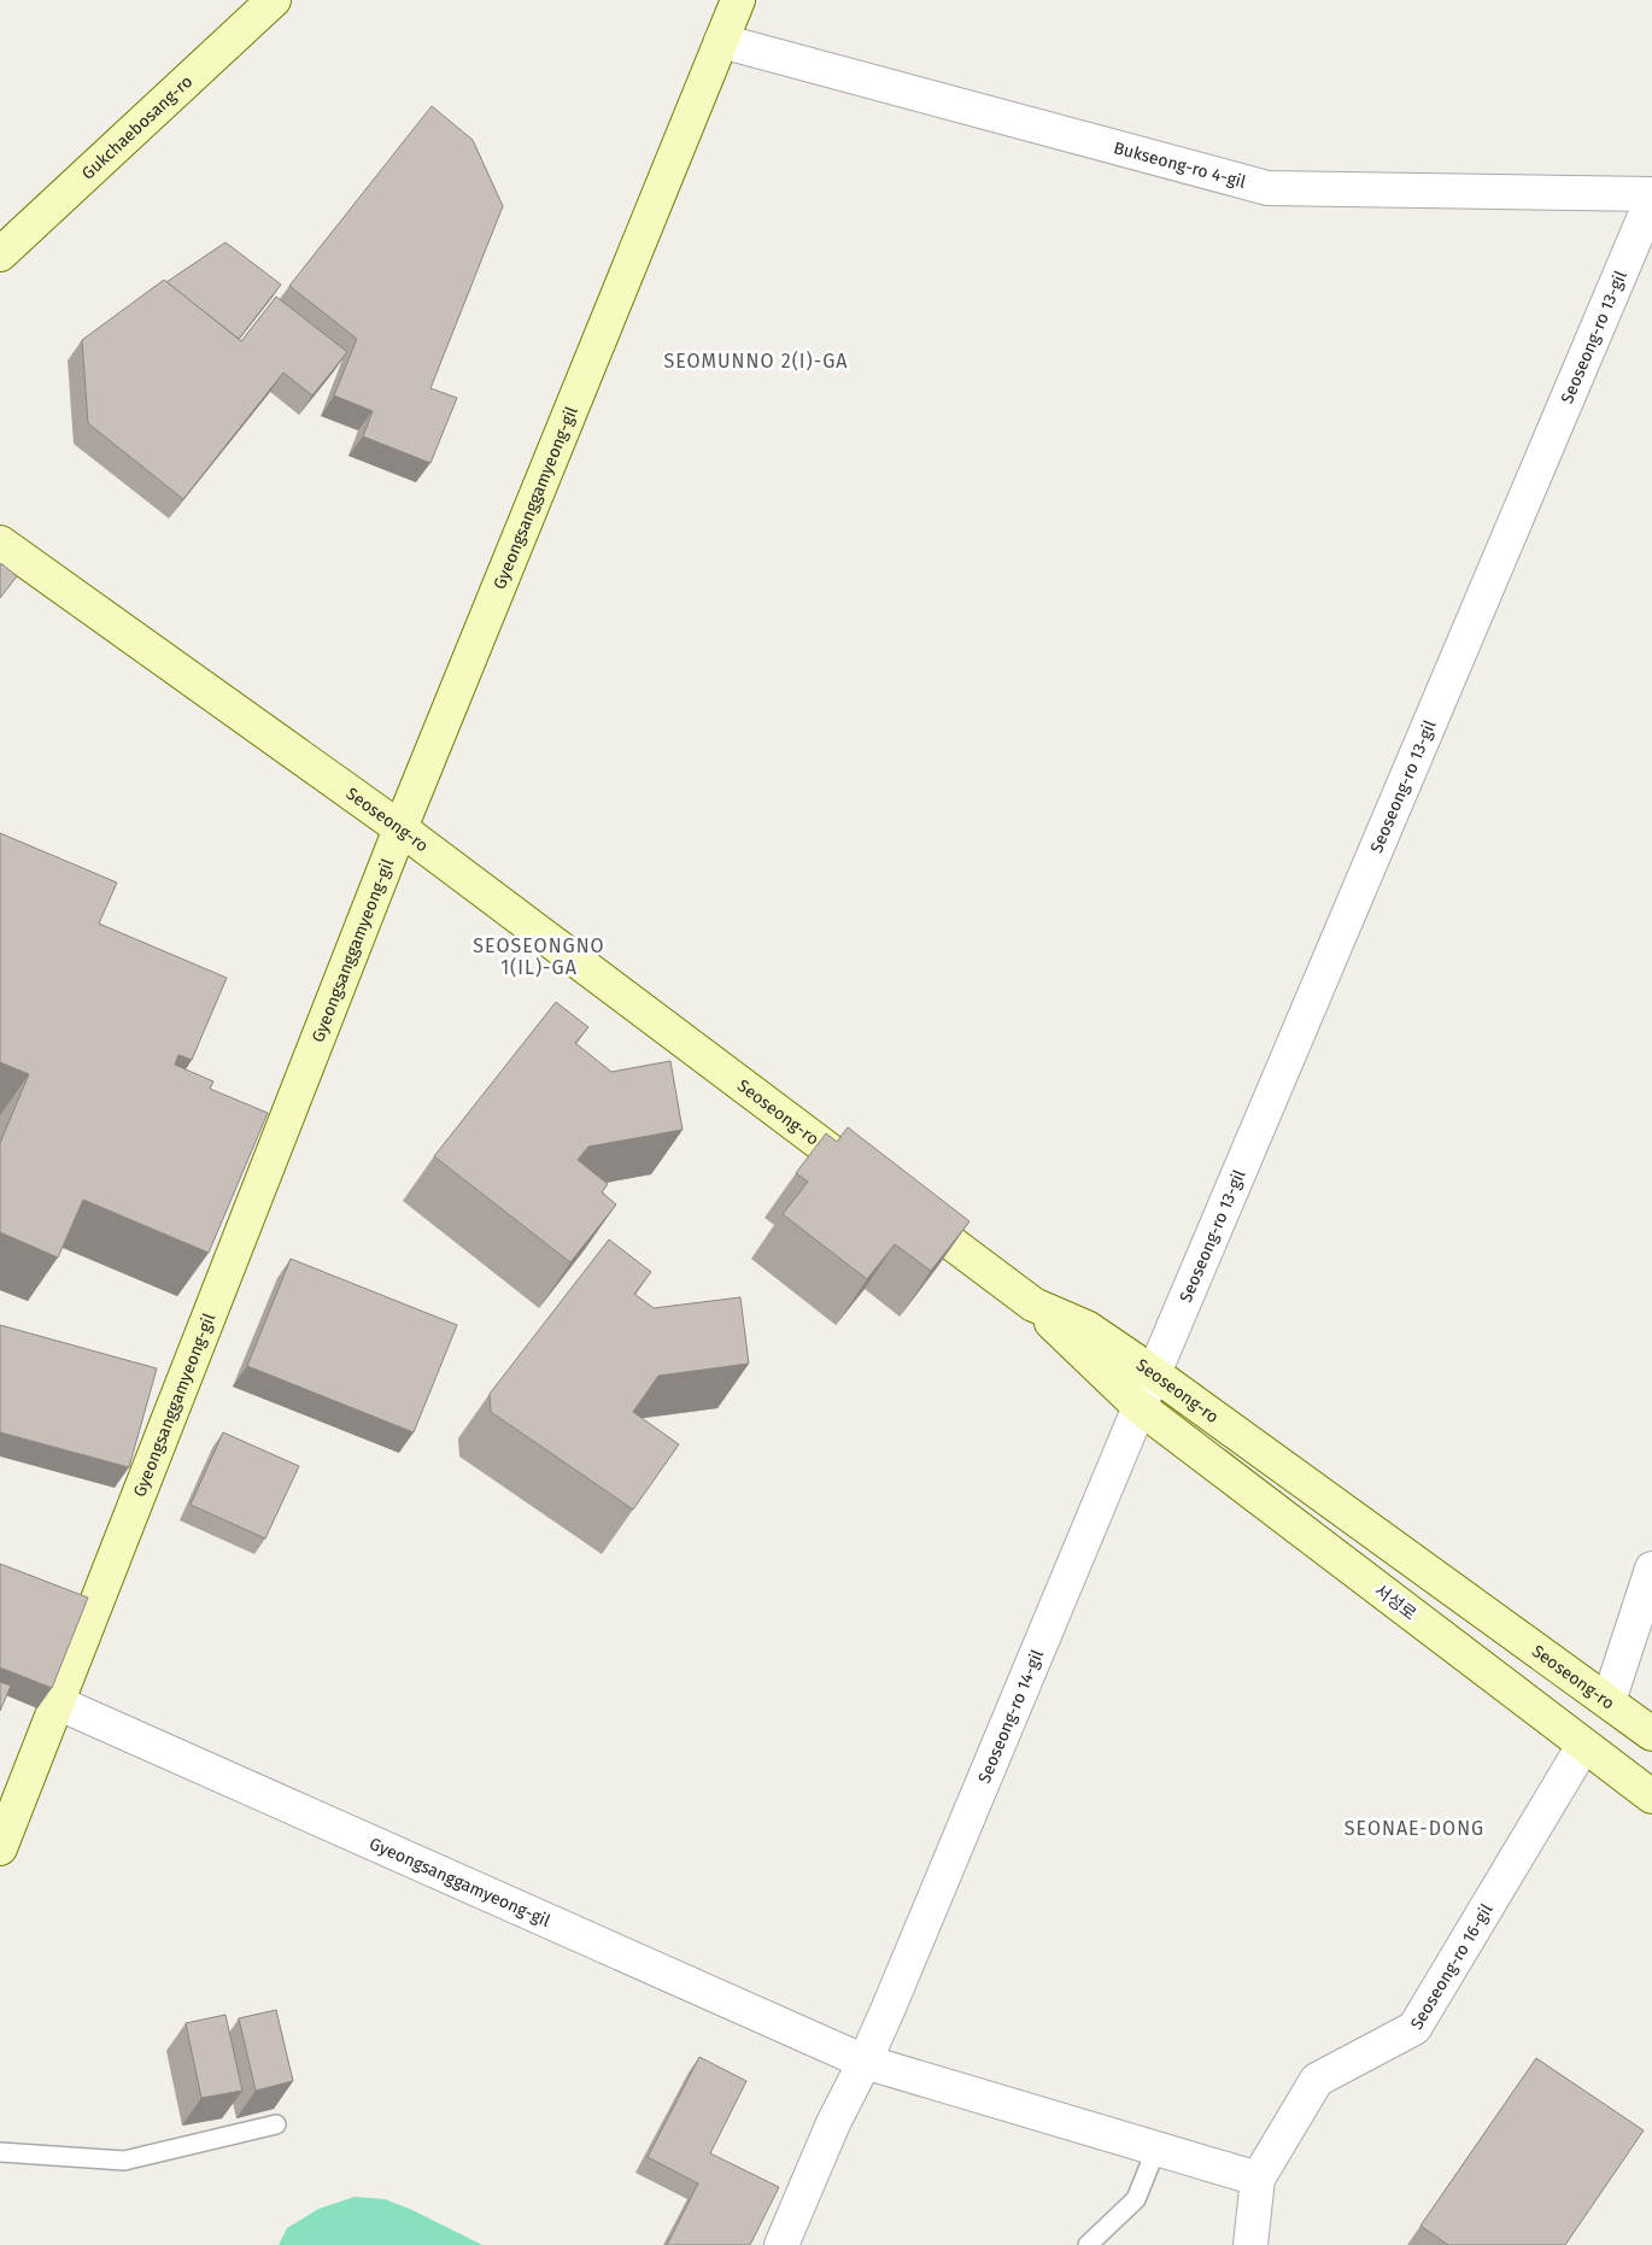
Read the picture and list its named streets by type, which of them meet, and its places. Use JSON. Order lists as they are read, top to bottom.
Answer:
{
  "streets": {
    "street": [
      "Gukchaebosang-ro",
      "Bukseong-ro 4-gil",
      "Seoseong-ro 13-gil",
      "Gyeongsanggamyeong-gil",
      "Seoseong-ro",
      "서성로",
      "Seoseong-ro 14-gil",
      "Seoseong-ro 16-gil"
    ]
  },
  "crossings": [
    ["Bukseong-ro 4-gil", "Gyeongsanggamyeong-gil"],
    ["Seoseong-ro 13-gil", "Seoseong-ro"],
    ["Seoseong-ro 13-gil", "Seoseong-ro 14-gil"],
    ["Gyeongsanggamyeong-gil", "Seoseong-ro"],
    ["Gyeongsanggamyeong-gil", "Seoseong-ro 14-gil"],
    ["Seoseong-ro", "서성로"],
    ["Seoseong-ro", "Seoseong-ro 14-gil"],
    ["서성로", "Seoseong-ro 14-gil"],
    ["서성로", "Seoseong-ro 16-gil"]
  ],
  "districts": ["SEOMUNNO 2(I)-GA", "SEOSEONGNO 1(IL)-GA", "SEONAE-DONG"]
}
